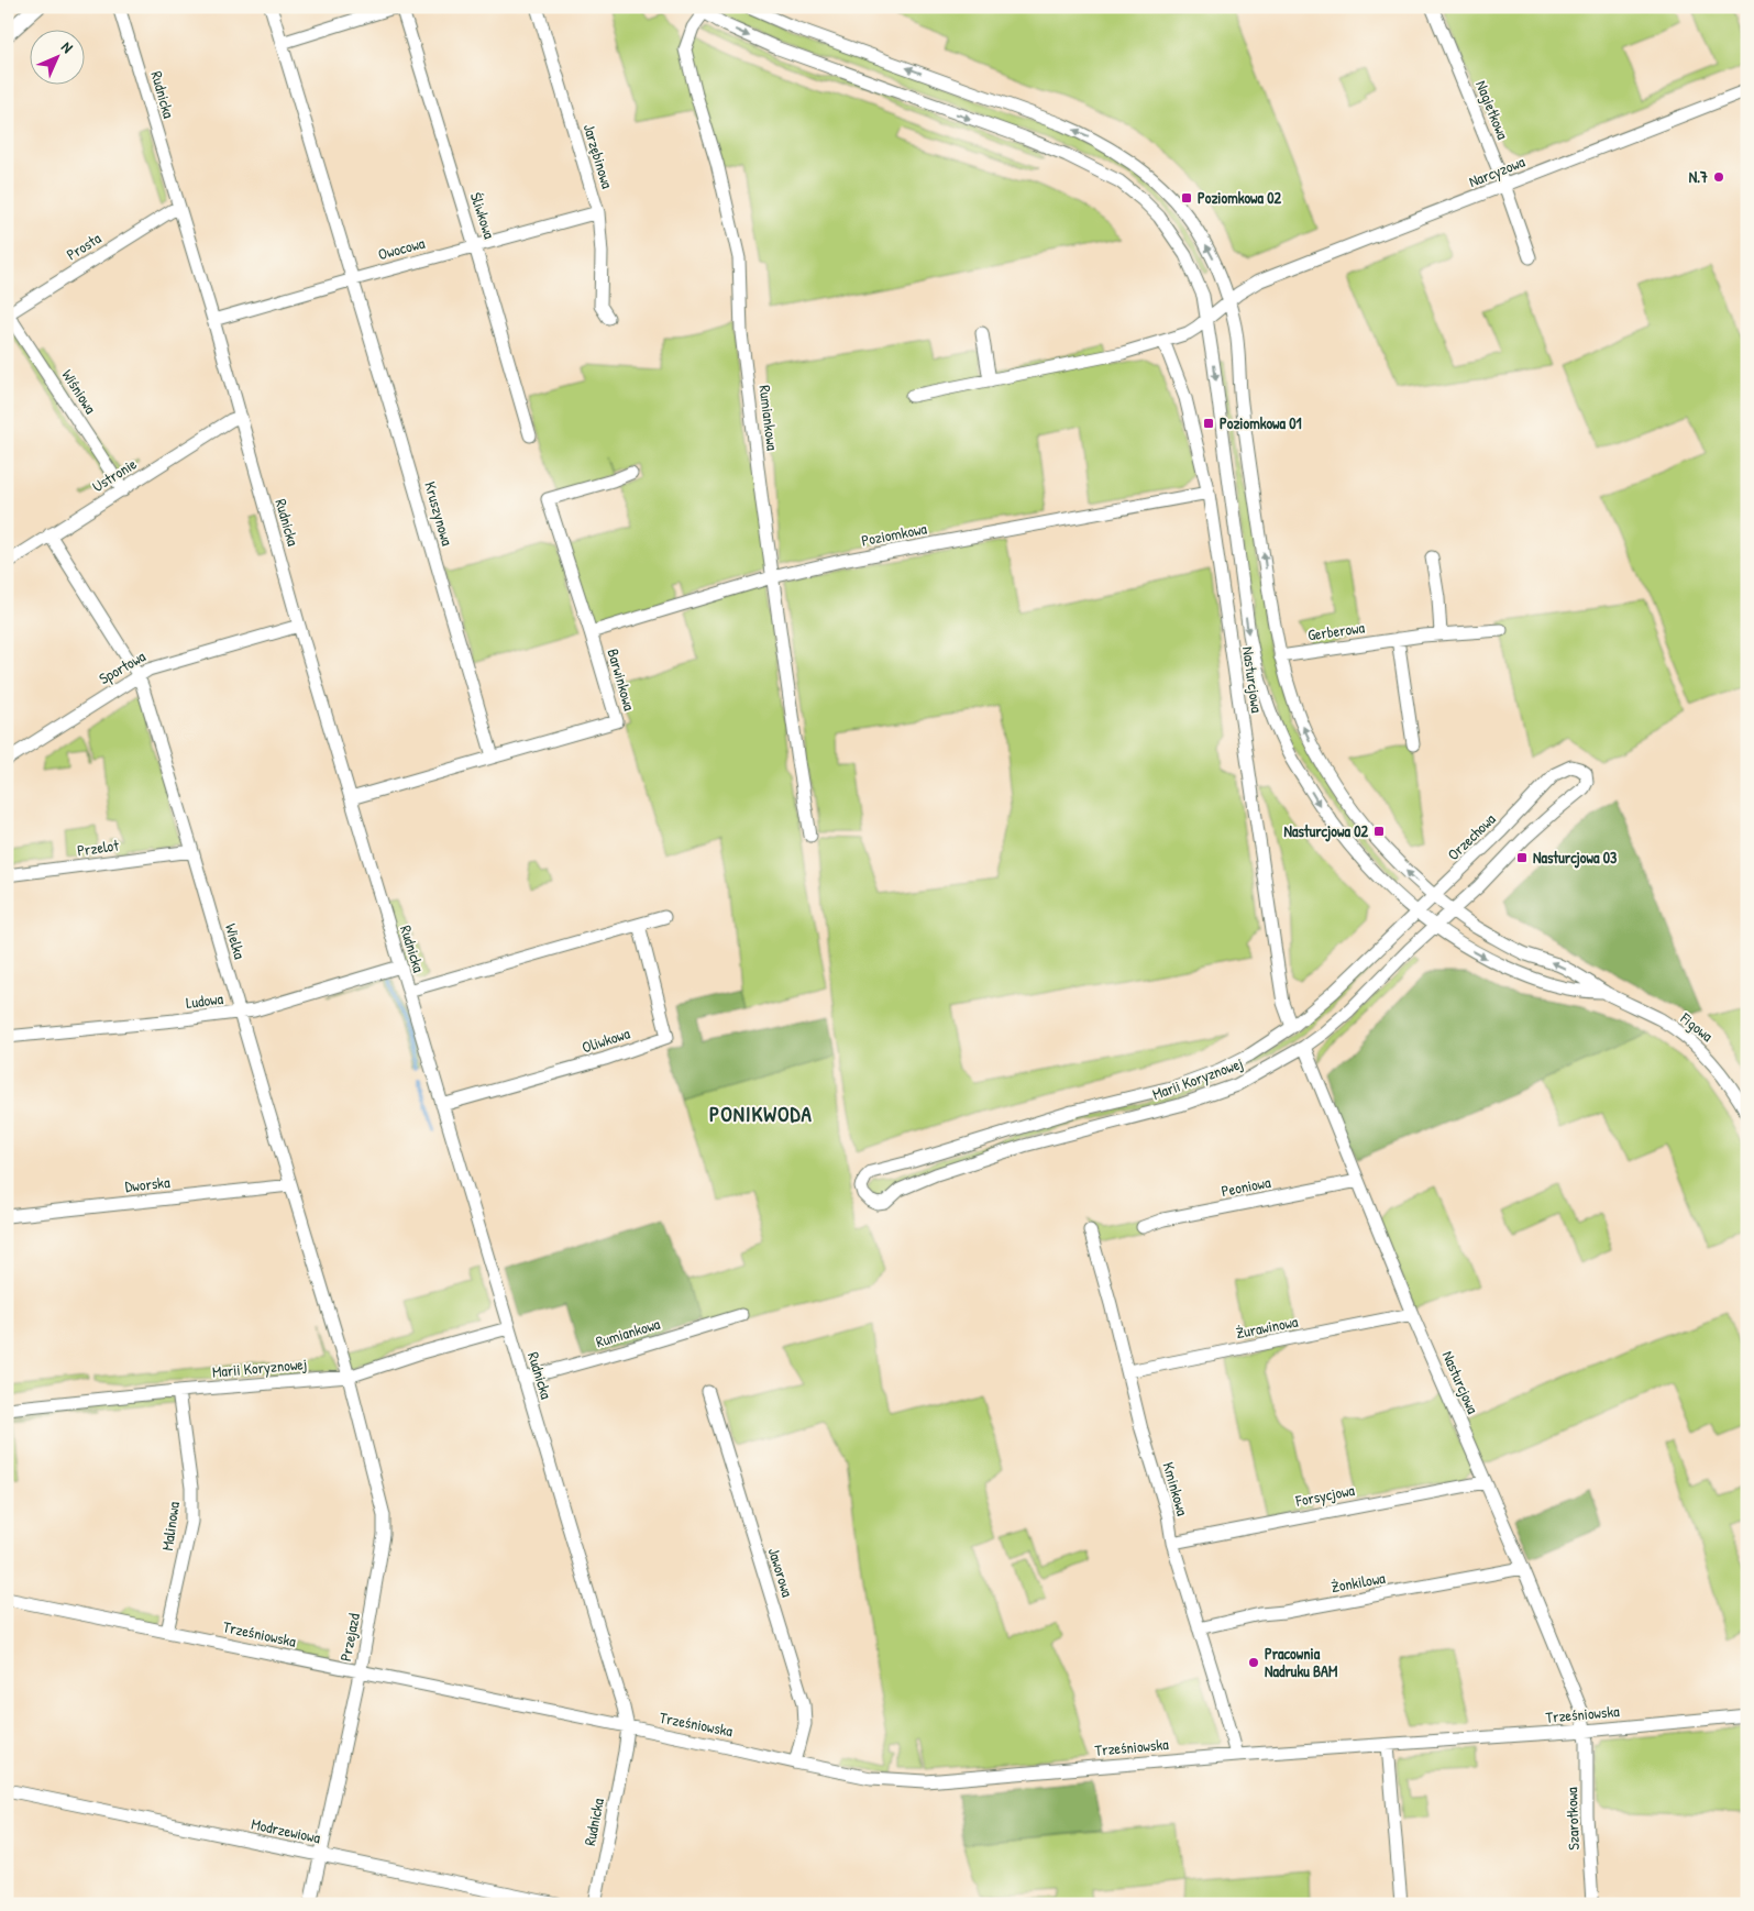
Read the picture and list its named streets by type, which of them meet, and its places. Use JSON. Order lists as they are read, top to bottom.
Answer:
{
  "streets": {
    "street": [
      "Rudnicka",
      "Nagietkowa",
      "Jarzębinowa",
      "Narcyzowa",
      "Śliwkowa",
      "Prosta",
      "Owocowa",
      "Wiśniowa",
      "Rumiankowa",
      "Ustronie",
      "Kruszynowa",
      "Poziomkowa",
      "Gerberowa",
      "Sportowa",
      "Barwinkowa",
      "Nasturcjowa",
      "Orzechowa",
      "Przelot",
      "Wielka",
      "Ludowa",
      "Figowa",
      "Oliwkowa",
      "Marii Koryznowej",
      "Dworska",
      "Peoniowa",
      "Żurawinowa",
      "Kminkowa",
      "Forsycjowa",
      "Malinowa",
      "Jaworowa",
      "Żonkilowa",
      "Trześniowska",
      "Przejazd",
      "Szarotkowa",
      "Modrzewiowa"
    ]
  },
  "crossings": [
    ["Rudnicka", "Prosta"],
    ["Rudnicka", "Owocowa"],
    ["Rudnicka", "Rumiankowa"],
    ["Rudnicka", "Ustronie"],
    ["Rudnicka", "Sportowa"],
    ["Rudnicka", "Barwinkowa"],
    ["Rudnicka", "Ludowa"],
    ["Rudnicka", "Oliwkowa"],
    ["Rudnicka", "Marii Koryznowej"],
    ["Rudnicka", "Trześniowska"],
    ["Nagietkowa", "Narcyzowa"],
    ["Jarzębinowa", "Owocowa"],
    ["Narcyzowa", "Nasturcjowa"],
    ["Narcyzowa", "Figowa"],
    ["Śliwkowa", "Owocowa"],
    ["Prosta", "Wiśniowa"],
    ["Owocowa", "Kruszynowa"],
    ["Wiśniowa", "Ustronie"],
    ["Rumiankowa", "Poziomkowa"],
    ["Rumiankowa", "Figowa"],
    ["Ustronie", "Wielka"],
    ["Kruszynowa", "Barwinkowa"],
    ["Poziomkowa", "Barwinkowa"],
    ["Poziomkowa", "Nasturcjowa"],
    ["Gerberowa", "Figowa"],
    ["Sportowa", "Wielka"],
    ["Nasturcjowa", "Marii Koryznowej"],
    ["Nasturcjowa", "Peoniowa"],
    ["Nasturcjowa", "Żurawinowa"],
    ["Nasturcjowa", "Forsycjowa"],
    ["Nasturcjowa", "Żonkilowa"],
    ["Nasturcjowa", "Trześniowska"],
    ["Nasturcjowa", "Szarotkowa"],
    ["Orzechowa", "Figowa"],
    ["Orzechowa", "Marii Koryznowej"],
    ["Przelot", "Wielka"],
    ["Wielka", "Ludowa"],
    ["Wielka", "Marii Koryznowej"],
    ["Wielka", "Dworska"],
    ["Wielka", "Przejazd"],
    ["Figowa", "Marii Koryznowej"],
    ["Marii Koryznowej", "Malinowa"],
    ["Marii Koryznowej", "Przejazd"],
    ["Żurawinowa", "Kminkowa"],
    ["Kminkowa", "Forsycjowa"],
    ["Kminkowa", "Żonkilowa"],
    ["Kminkowa", "Trześniowska"],
    ["Malinowa", "Trześniowska"],
    ["Jaworowa", "Trześniowska"],
    ["Trześniowska", "Przejazd"],
    ["Trześniowska", "Szarotkowa"],
    ["Przejazd", "Modrzewiowa"]
  ],
  "districts": ["PONIKWODA"],
  "places": {
    "other": ["N.7", "Pracownia Nadruku BAM"],
    "transit": [
      "Poziomkowa 02",
      "Poziomkowa 01",
      "Nasturcjowa 02",
      "Nasturcjowa 03"
    ]
  },
  "north": "top right"
}
